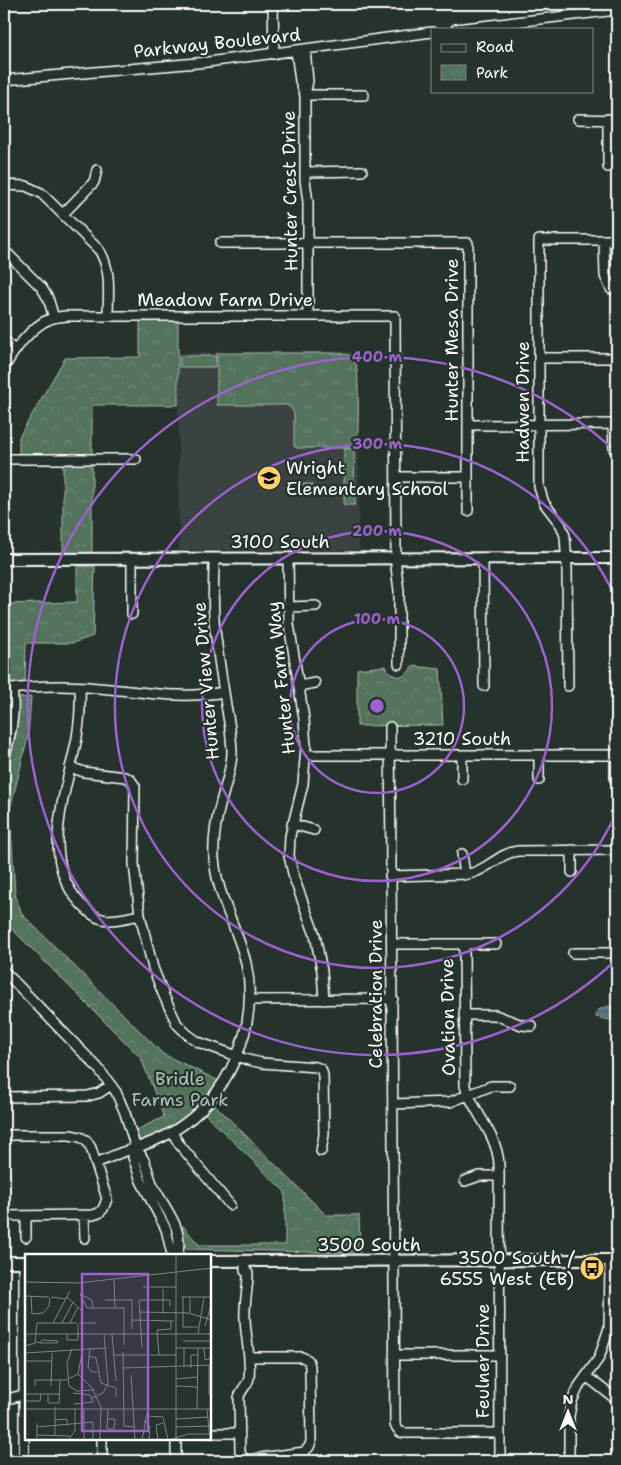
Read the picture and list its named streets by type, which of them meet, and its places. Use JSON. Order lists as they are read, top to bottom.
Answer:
{
  "streets": {
    "main road": ["3100 South", "3500 South"],
    "street": [
      "Parkway Boulevard",
      "Hunter Crest Drive",
      "Meadow Farm Drive",
      "Hunter Mesa Drive",
      "Hadwen Drive",
      "Hunter Farm Way",
      "Hunter View Drive",
      "3210 South",
      "Celebration Drive",
      "Ovation Drive",
      "Feulner Drive"
    ]
  },
  "crossings": [
    ["Parkway Boulevard", "Hunter Crest Drive"],
    ["Hunter Crest Drive", "Meadow Farm Drive"],
    ["Hunter Crest Drive", "Hunter Mesa Drive"],
    ["Hadwen Drive", "3100 South"],
    ["3100 South", "Hunter Farm Way"],
    ["3100 South", "Hunter View Drive"],
    ["Hunter Farm Way", "3210 South"],
    ["3210 South", "Celebration Drive"],
    ["Celebration Drive", "3500 South"],
    ["Celebration Drive", "Feulner Drive"],
    ["Ovation Drive", "3500 South"],
    ["Ovation Drive", "Feulner Drive"],
    ["3500 South", "Feulner Drive"]
  ],
  "parks": ["Bridle Farms Park"],
  "places": {
    "school or university": ["Wright Elementary School"],
    "bus stop": ["3500 South / 6555 West (EB)"]
  },
  "legend": ["Road", "Park"],
  "north": "top",
  "rings": [
    "400 m",
    "300 m",
    "200 m",
    "100 m"
  ]
}
